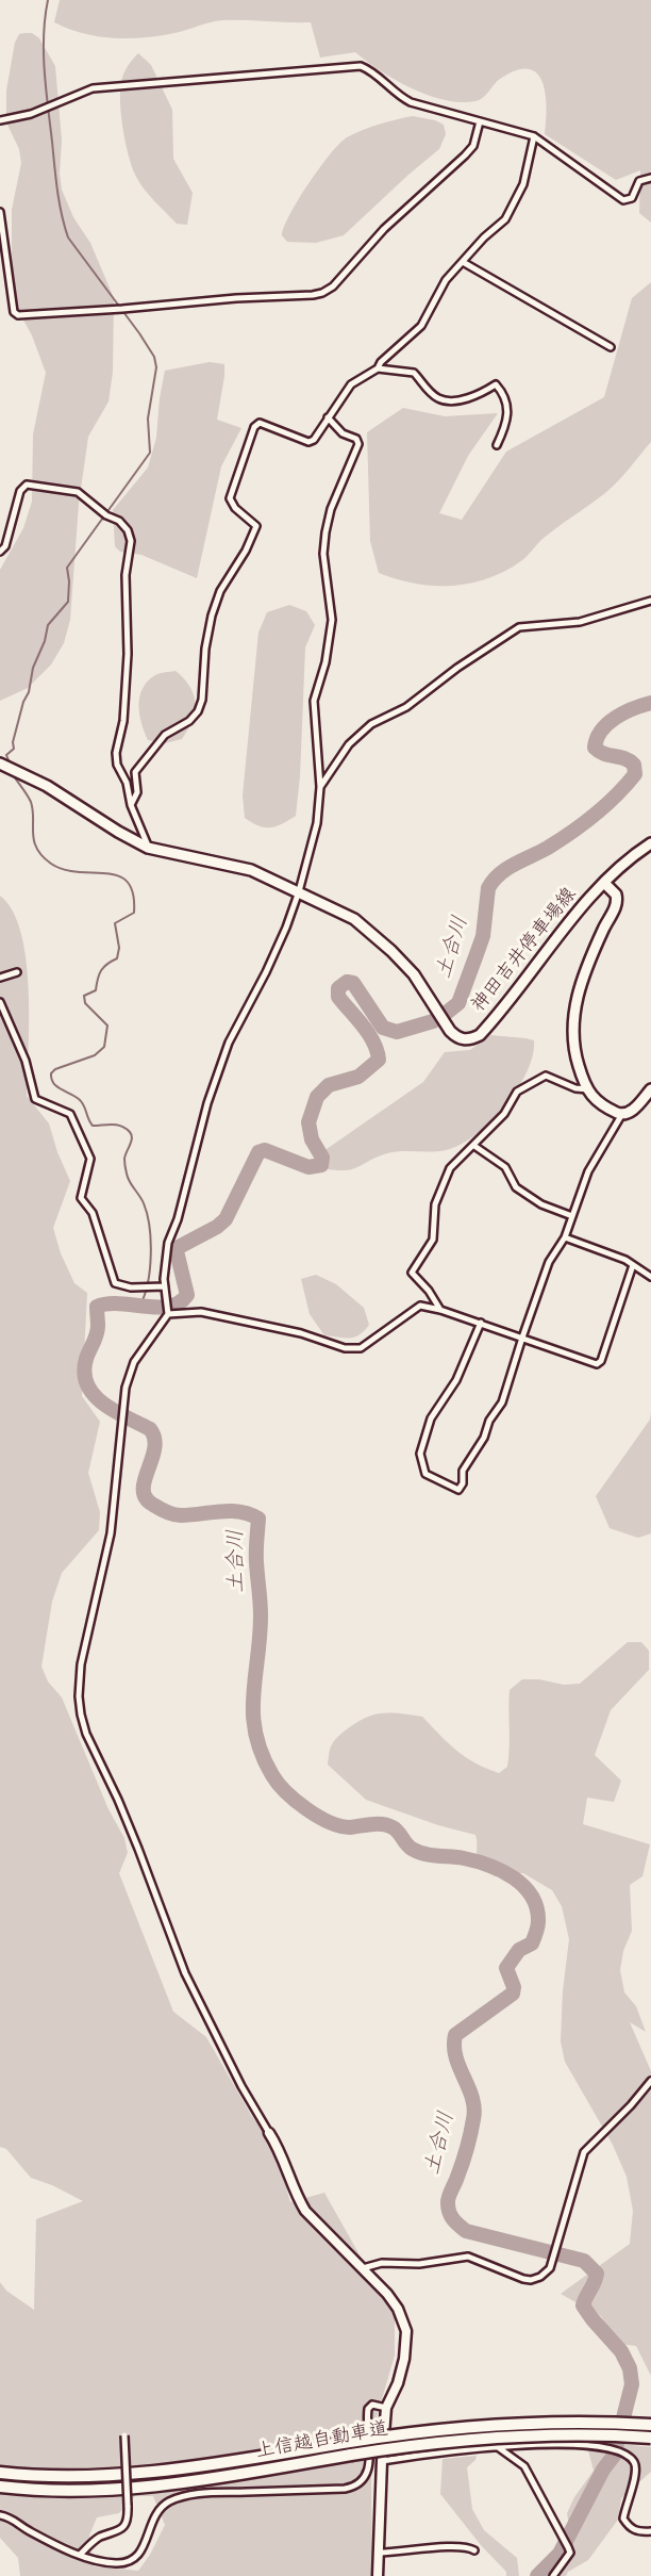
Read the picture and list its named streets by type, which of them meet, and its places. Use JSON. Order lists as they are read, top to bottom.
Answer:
{
  "streets": {
    "highway": ["上信越自動車道"],
    "main road": ["神田吉井停車場線"]
  },
  "water": ["土合川"]
}
